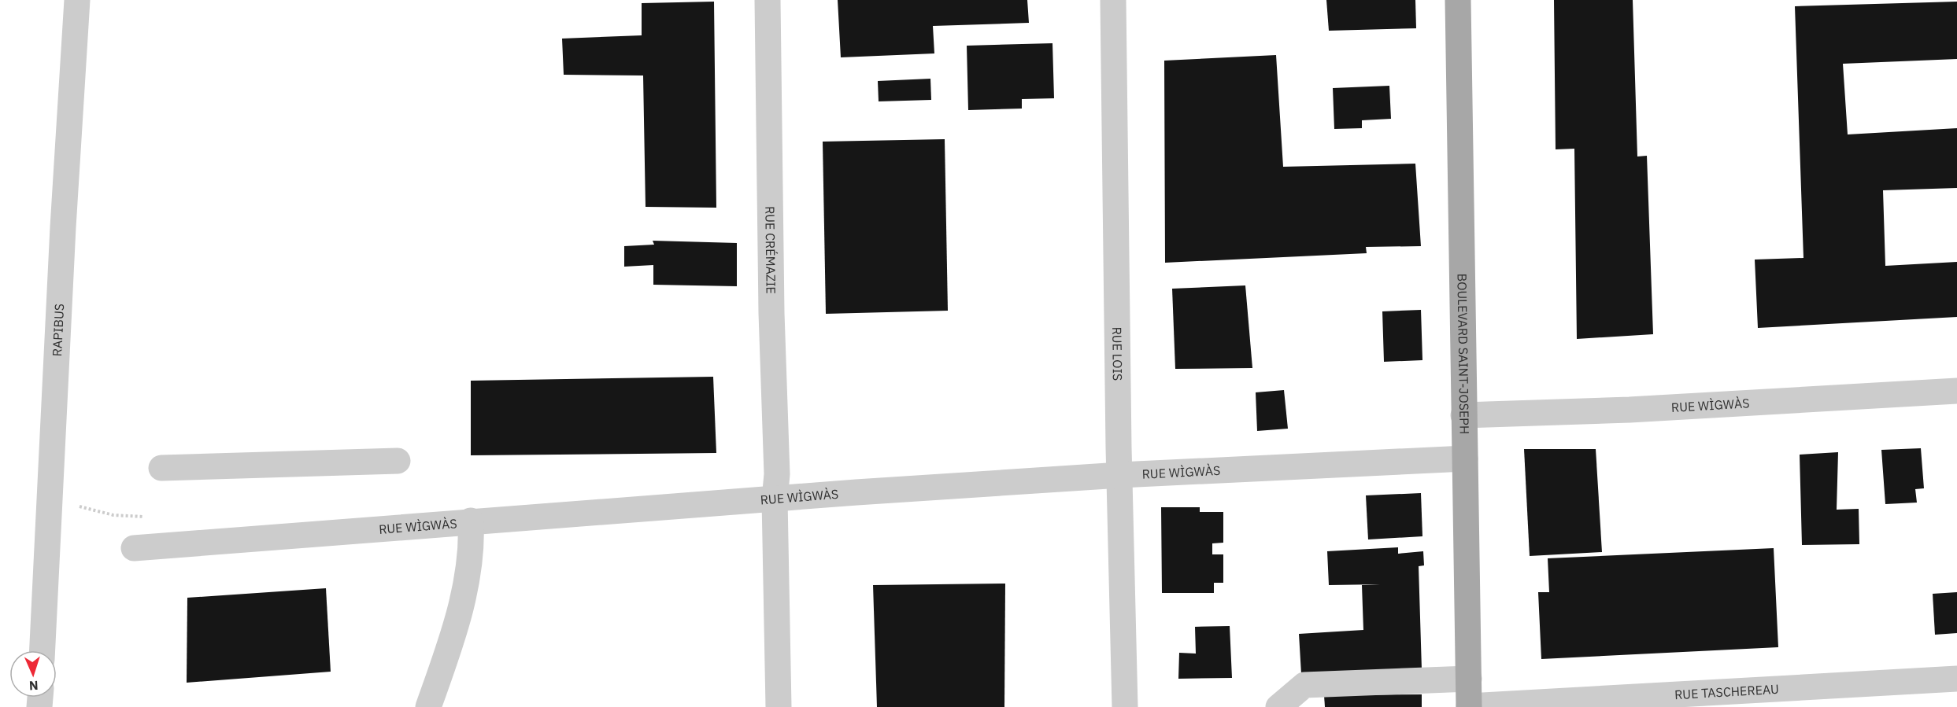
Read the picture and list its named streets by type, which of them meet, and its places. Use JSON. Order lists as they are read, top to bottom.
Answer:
{
  "streets": {
    "main road": ["BOULEVARD SAINT-JOSEPH"],
    "street": [
      "RUE CRÉMAZIE",
      "RAPIBUS",
      "RUE LOIS",
      "RUE WÌGWÀS",
      "RUE TASCHEREAU"
    ]
  },
  "crossings": [
    ["RUE CRÉMAZIE", "RUE WÌGWÀS"],
    ["RUE LOIS", "RUE WÌGWÀS"],
    ["BOULEVARD SAINT-JOSEPH", "RUE WÌGWÀS"],
    ["BOULEVARD SAINT-JOSEPH", "RUE TASCHEREAU"]
  ],
  "north": "bottom"
}
